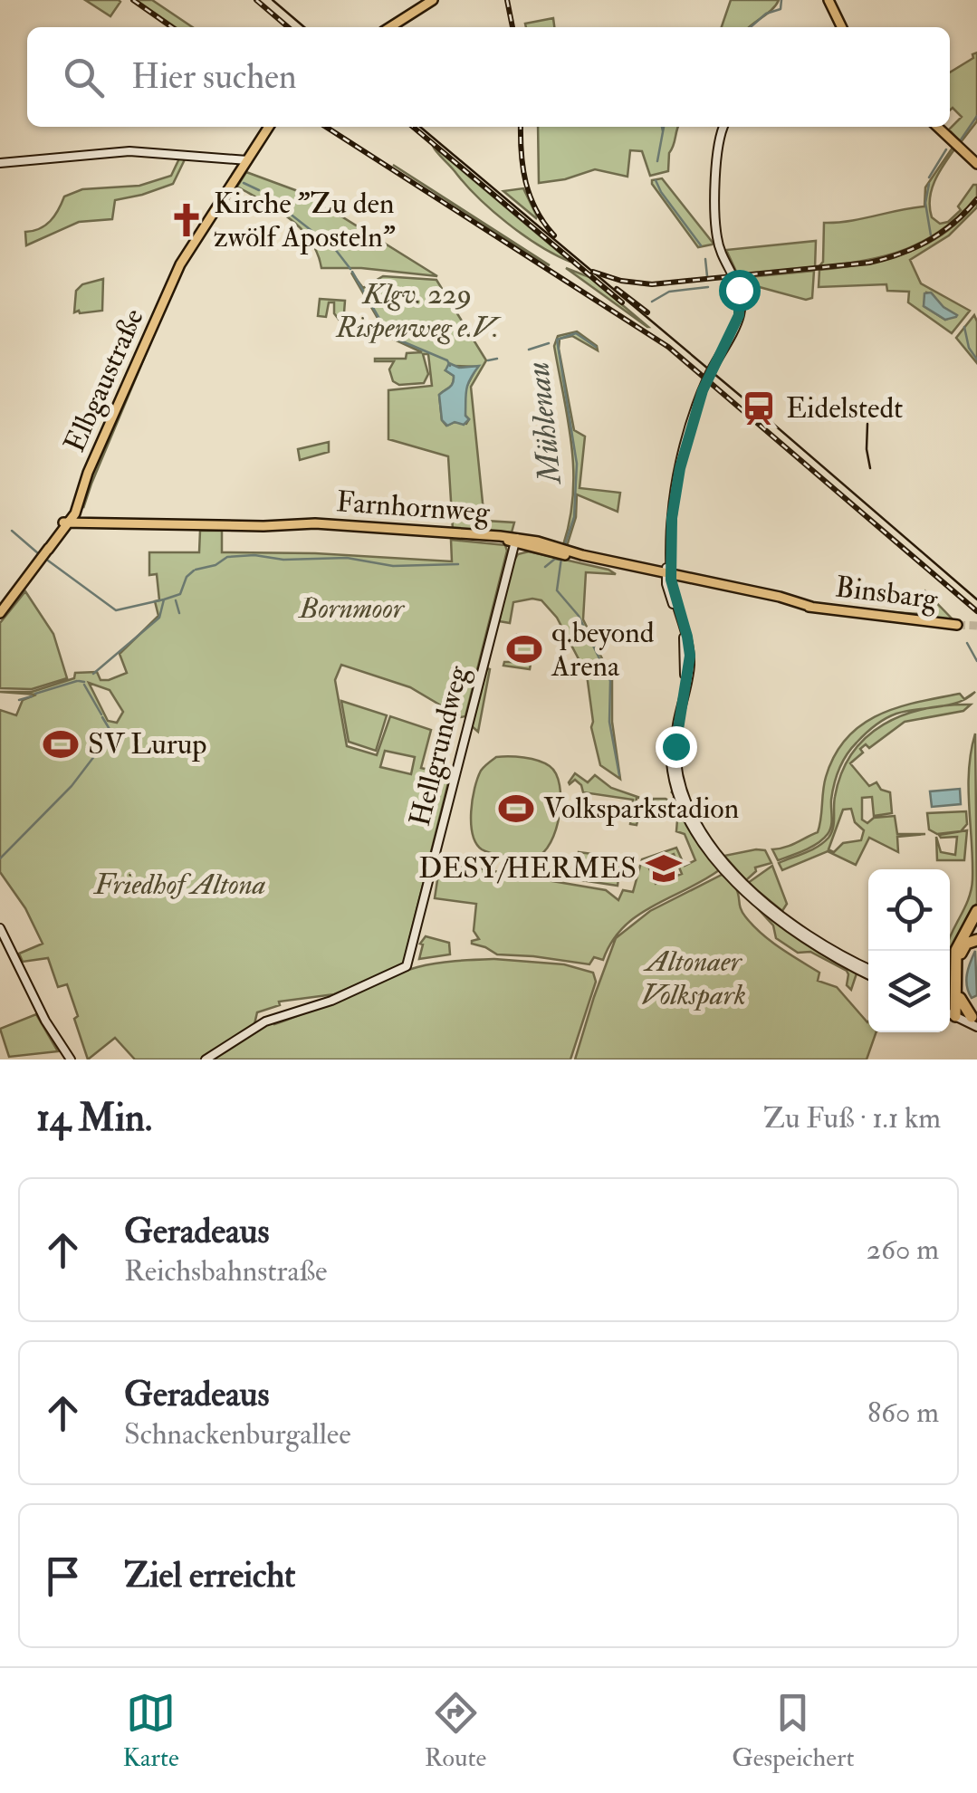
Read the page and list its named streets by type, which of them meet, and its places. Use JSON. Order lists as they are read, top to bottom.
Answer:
{
  "streets": {
    "main road": ["Elbgaustraße", "Farnhornweg", "Binsbarg"],
    "street": ["Hellgrundweg"]
  },
  "crossings": [
    ["Elbgaustraße", "Farnhornweg"],
    ["Farnhornweg", "Hellgrundweg"]
  ],
  "water": ["Mühlenau"],
  "parks": [
    "Klgv. 229 Rispenweg e.V.",
    "Bornmoor",
    "Friedhof Altona",
    "Altonaer Volkspark"
  ],
  "places": {
    "church": ["Kirche \"Zu den zwölf Aposteln\""],
    "station": ["Eidelstedt"],
    "sports": ["q.beyond Arena", "SV Lurup", "Volksparkstadion"],
    "school or university": ["DESY/HERMES"]
  },
  "page": {
    "search": "Hier suchen",
    "heading": ["14 Min.", "Zu Fuß · 1.1 km"],
    "list": [
      ["Geradeaus", "Reichsbahnstraße", "260 m"],
      ["Geradeaus", "Schnackenburgallee", "860 m"],
      "Ziel erreicht"
    ],
    "nav": ["Karte", "Route", "Gespeichert"]
  }
}
